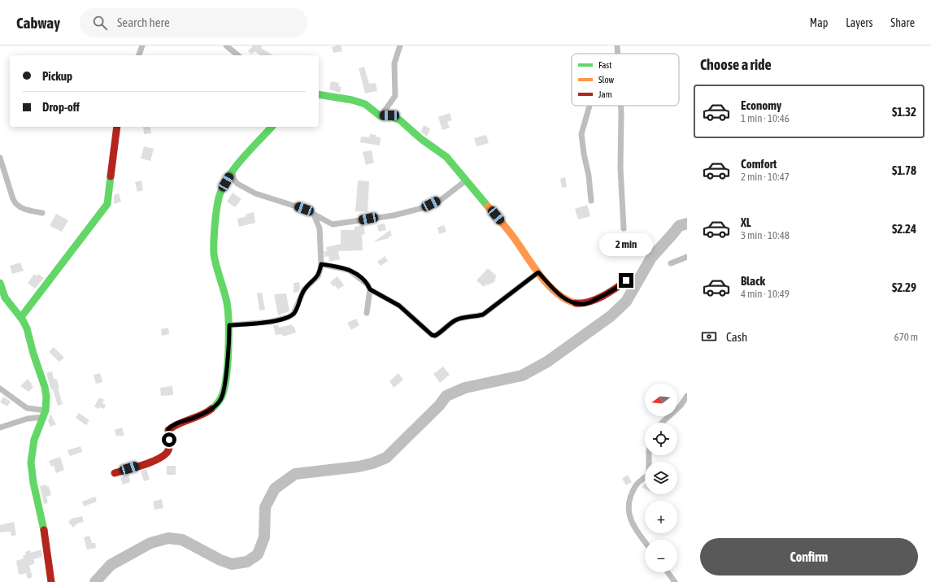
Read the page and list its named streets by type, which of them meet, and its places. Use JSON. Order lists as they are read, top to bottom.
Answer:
{
  "legend": ["Fast", "Slow", "Jam"],
  "north": "left",
  "page": {
    "header": "Cabway",
    "search": "Search here",
    "nav": ["Map", "Layers", "Share"],
    "heading": "Choose a ride",
    "banner": ["Pickup", "Drop-off"],
    "list": [
      {
        "name": "Economy",
        "note": "1 min · 10:46",
        "value": "$1.32"
      },
      {
        "name": "Comfort",
        "note": "2 min · 10:47",
        "value": "$1.78"
      },
      {
        "name": "XL",
        "note": "3 min · 10:48",
        "value": "$2.24"
      },
      {
        "name": "Black",
        "note": "4 min · 10:49",
        "value": "$2.29"
      }
    ],
    "bubble": "2 min",
    "pay": ["Cash", "670 m"],
    "map_buttons": ["+", "−"],
    "buttons": "Confirm"
  }
}
